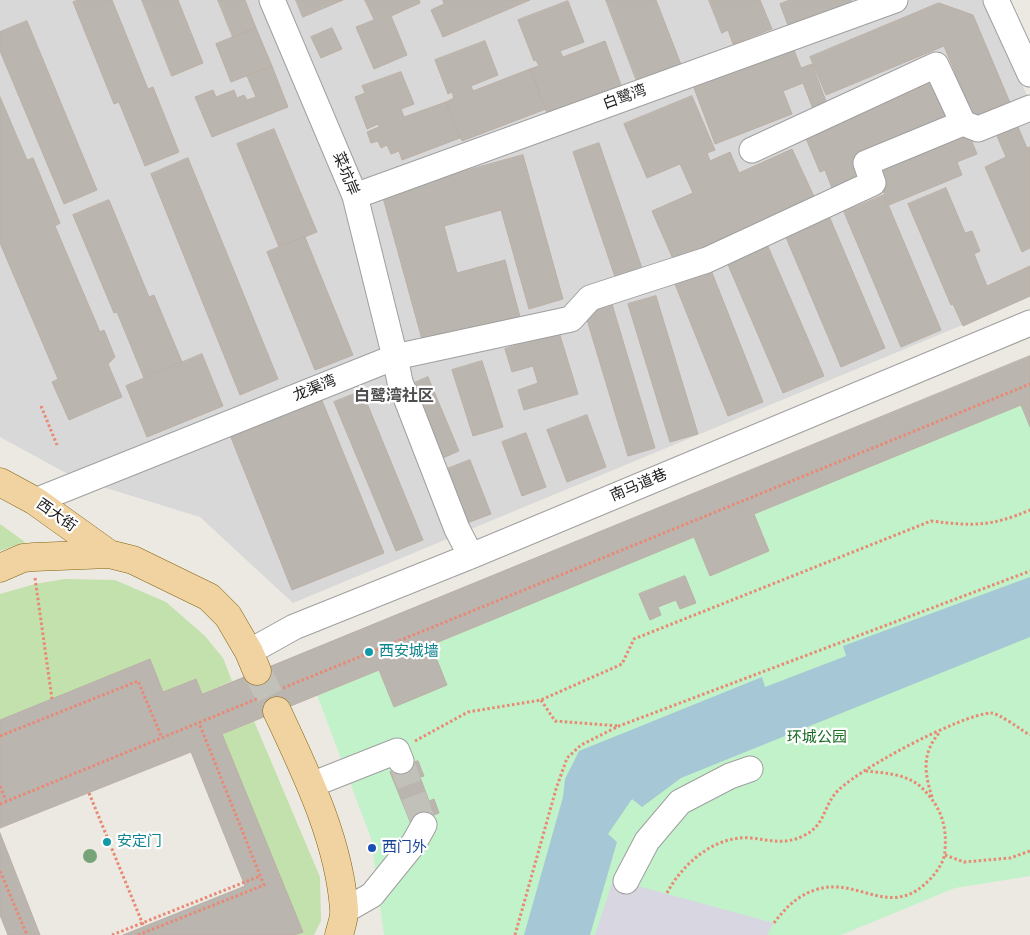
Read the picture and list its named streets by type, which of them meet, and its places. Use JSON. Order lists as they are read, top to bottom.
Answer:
{
  "streets": {
    "main road": ["西大街"],
    "street": [
      "白鹭湾",
      "菜坑岸",
      "龙渠湾",
      "南马道巷"
    ]
  },
  "crossings": [
    ["白鹭湾", "菜坑岸"],
    ["菜坑岸", "龙渠湾"],
    ["龙渠湾", "西大街"]
  ],
  "districts": ["白鹭湾社区"],
  "parks": ["环城公园"],
  "places": ["西安城墙", "安定门", "西门外"]
}
